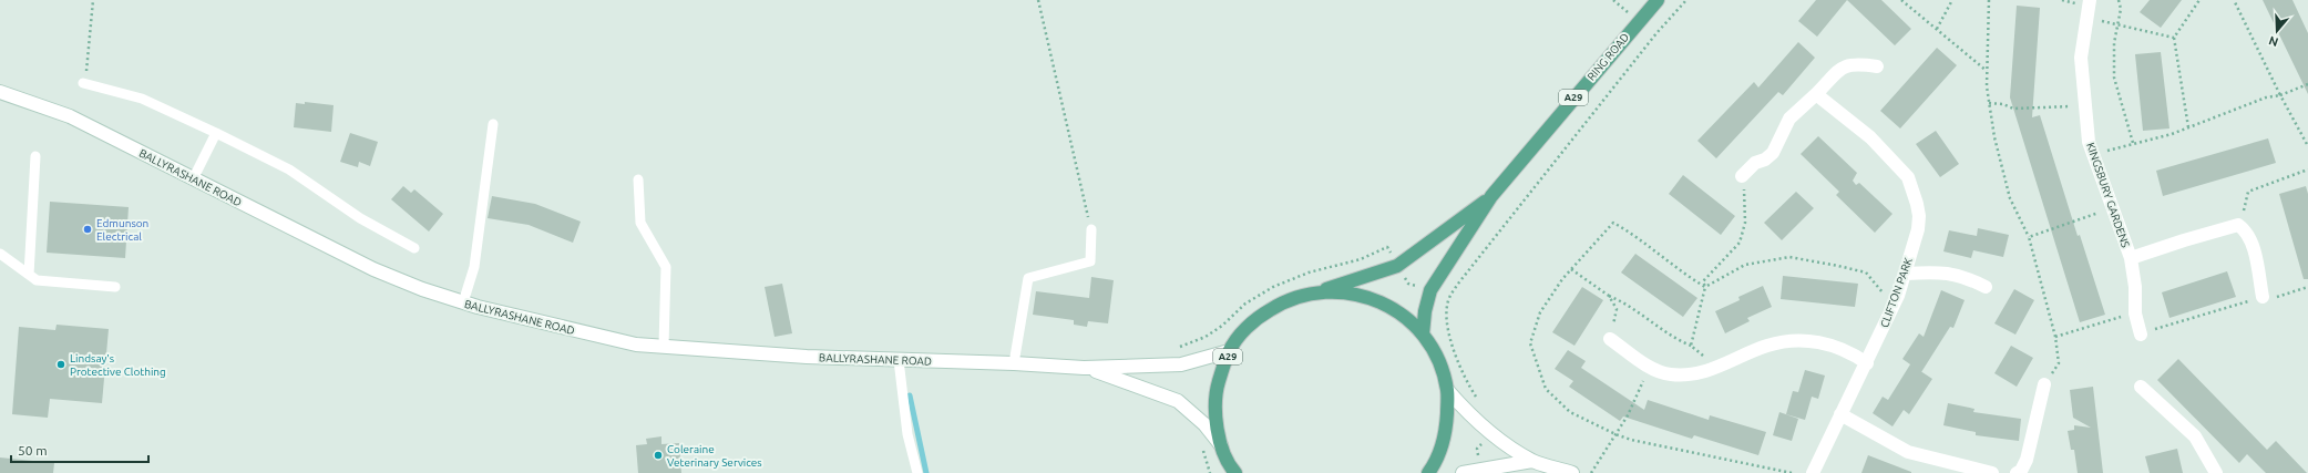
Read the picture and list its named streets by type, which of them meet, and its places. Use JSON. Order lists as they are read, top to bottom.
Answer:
{
  "streets": {
    "main road": ["RING ROAD", "A29"],
    "street": ["BALLYRASHANE ROAD", "KINGSBURY GARDENS", "CLIFTON PARK"]
  },
  "crossings": [
    ["RING ROAD", "A29"],
    ["A29", "BALLYRASHANE ROAD"]
  ],
  "places": ["Edmunson Electrical", "Lindsay's Protective Clothing", "Coleraine Veterinary Services"],
  "scale_bar": "50 m",
  "north": "bottom"
}
